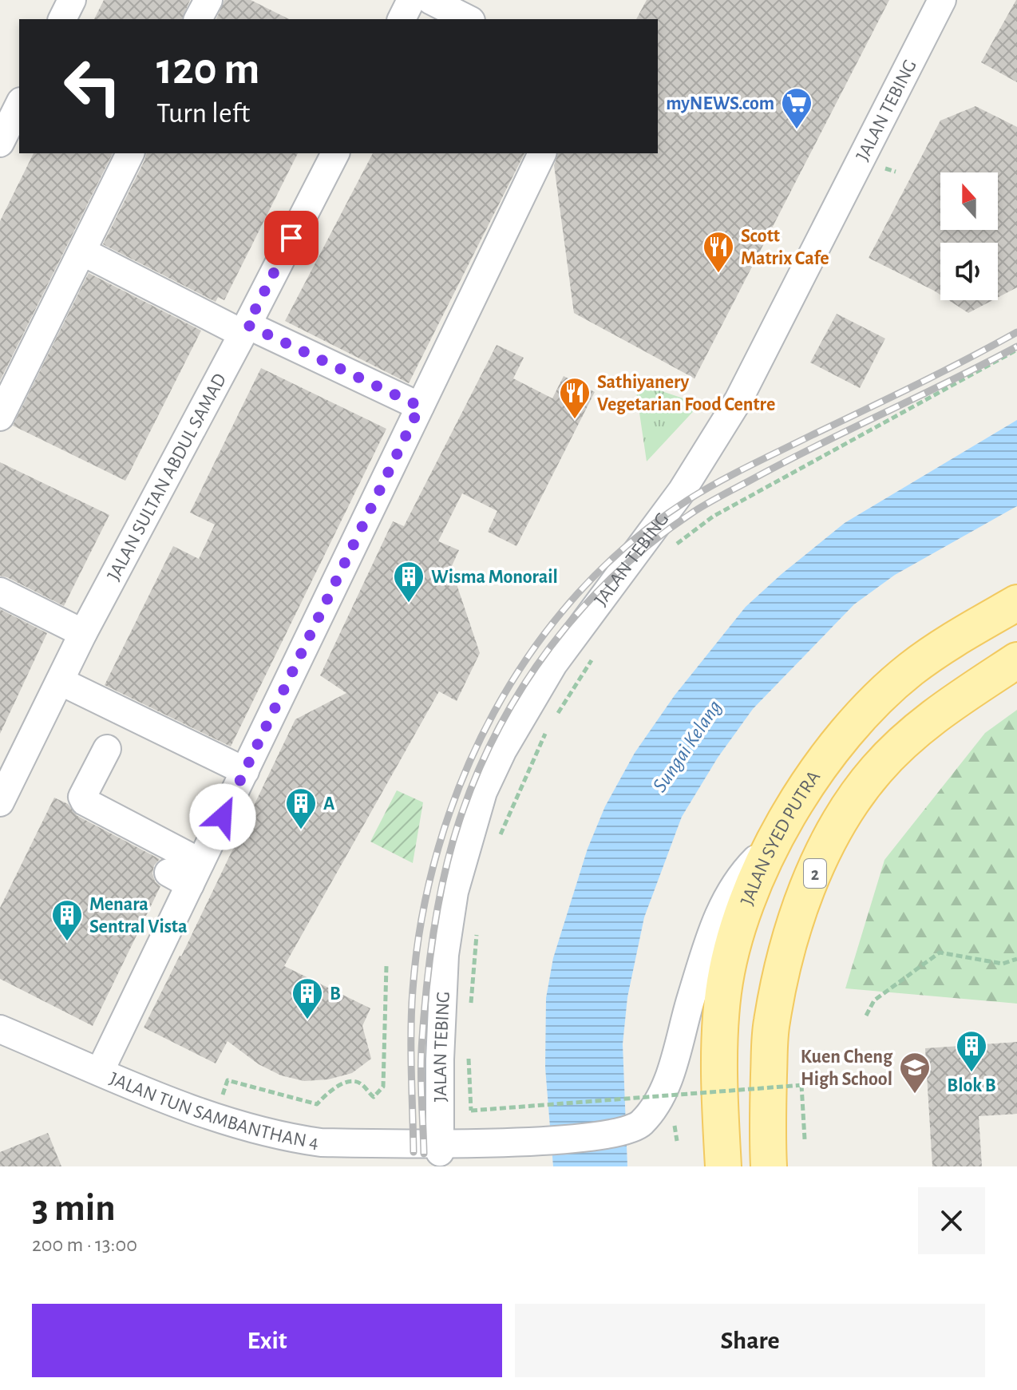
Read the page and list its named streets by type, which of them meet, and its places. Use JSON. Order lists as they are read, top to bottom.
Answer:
{
  "streets": {
    "main road": ["JALAN SYED PUTRA", "2"],
    "street": ["JALAN TEBING", "JALAN SULTAN ABDUL SAMAD", "JALAN TUN SAMBANTHAN 4"]
  },
  "crossings": [
    ["JALAN TEBING", "JALAN TUN SAMBANTHAN 4"],
    ["JALAN SYED PUTRA", "JALAN TUN SAMBANTHAN 4"]
  ],
  "water": ["Sungai Kelang"],
  "places": {
    "supermarket": ["myNEWS.com"],
    "restaurant": ["Scott Matrix Cafe", "Sathiyanery Vegetarian Food Centre"],
    "building": [
      "Wisma Monorail",
      "A",
      "Menara Sentral Vista",
      "B",
      "Blok B"
    ],
    "school or university": ["Kuen Cheng High School"]
  },
  "north": "top",
  "page": {
    "turn": ["120 m", "Turn left"],
    "heading": ["3 min", "200 m · 13:00"],
    "buttons": ["Exit", "Share"]
  }
}
